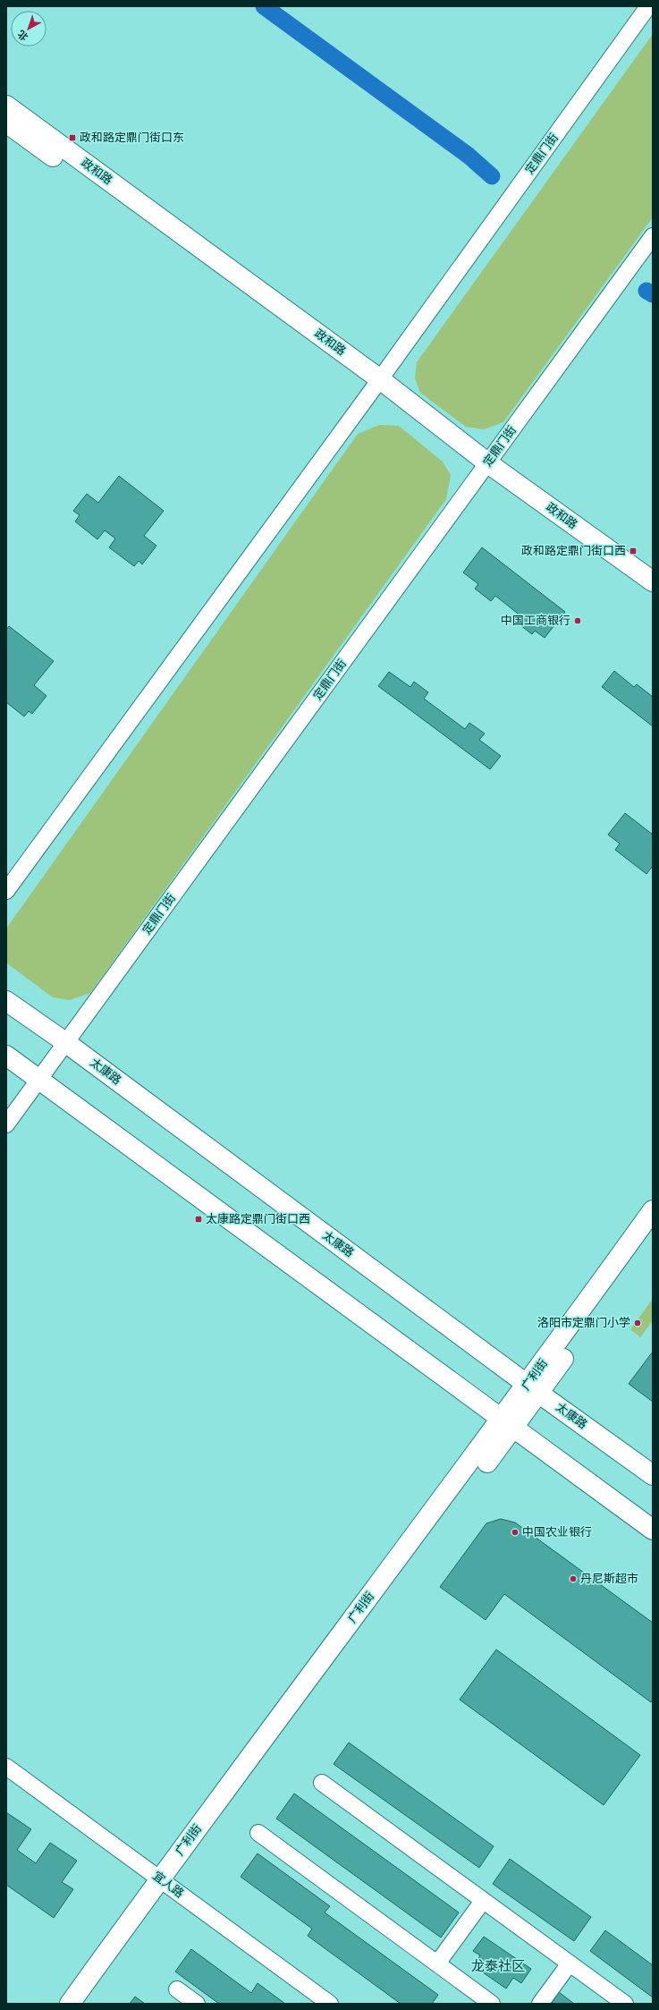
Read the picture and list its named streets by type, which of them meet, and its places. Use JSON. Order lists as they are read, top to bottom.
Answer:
{
  "streets": {
    "street": [
      "定鼎门街",
      "政和路",
      "太康路",
      "广利街",
      "宜人路"
    ]
  },
  "crossings": [
    ["定鼎门街", "政和路"],
    ["定鼎门街", "太康路"],
    ["太康路", "广利街"],
    ["广利街", "宜人路"]
  ],
  "districts": ["龙泰社区"],
  "places": {
    "transit": ["政和路定鼎门街口东", "政和路定鼎门街口西", "太康路定鼎门街口西"],
    "other": [
      "中国工商银行",
      "洛阳市定鼎门小学",
      "中国农业银行",
      "丹尼斯超市"
    ]
  },
  "north": "bottom left"
}
